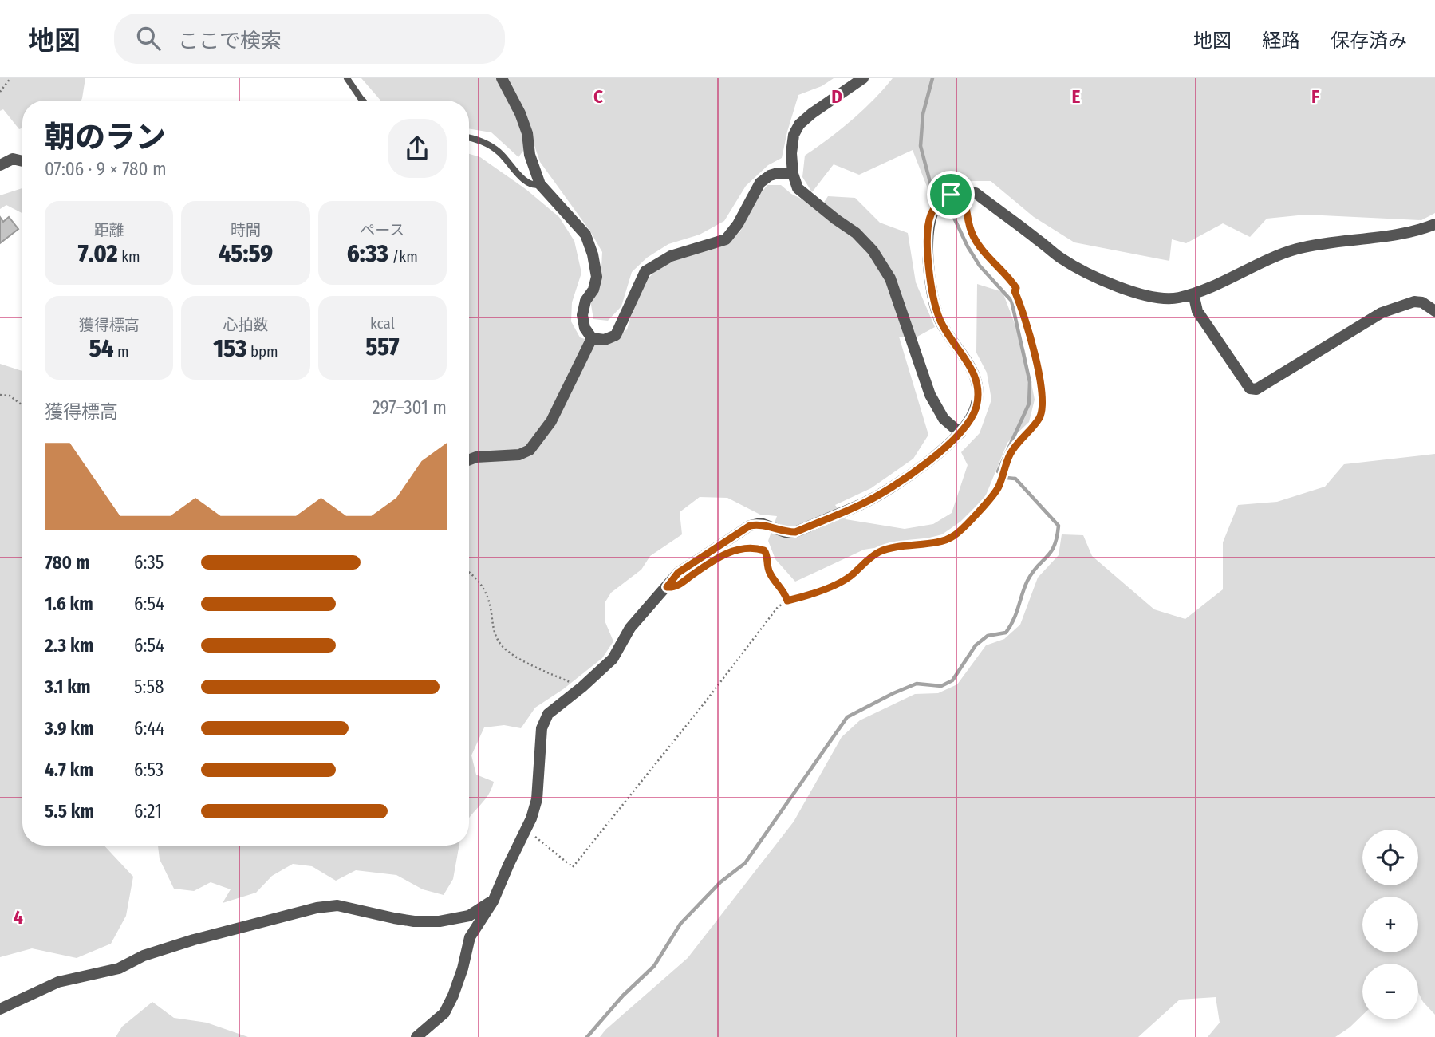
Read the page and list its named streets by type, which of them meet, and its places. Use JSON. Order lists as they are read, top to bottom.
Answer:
{
  "page": {
    "header": "地図",
    "search": "ここで検索",
    "nav": ["地図", "経路", "保存済み"],
    "heading": ["朝のラン", "07:06 · 9 × 780 m"],
    "stats": [
      ["距離", "7.02 km"],
      ["時間", "45:59"],
      ["ペース", "6:33 /km"],
      ["獲得標高", "54 m"],
      ["心拍数", "153 bpm"],
      ["kcal", "557"]
    ],
    "chart": ["獲得標高", "297–301 m"],
    "list": [
      {
        "name": "780 m",
        "note": "6:35"
      },
      {
        "name": "1.6 km",
        "note": "6:54"
      },
      {
        "name": "2.3 km",
        "note": "6:54"
      },
      {
        "name": "3.1 km",
        "note": "5:58"
      },
      {
        "name": "3.9 km",
        "note": "6:44"
      },
      {
        "name": "4.7 km",
        "note": "6:53"
      },
      {
        "name": "5.5 km",
        "note": "6:21"
      }
    ],
    "map_buttons": ["+", "−"]
  },
  "grid": {
    "columns": [
      "C",
      "D",
      "E",
      "F"
    ],
    "rows": ["4"]
  }
}
